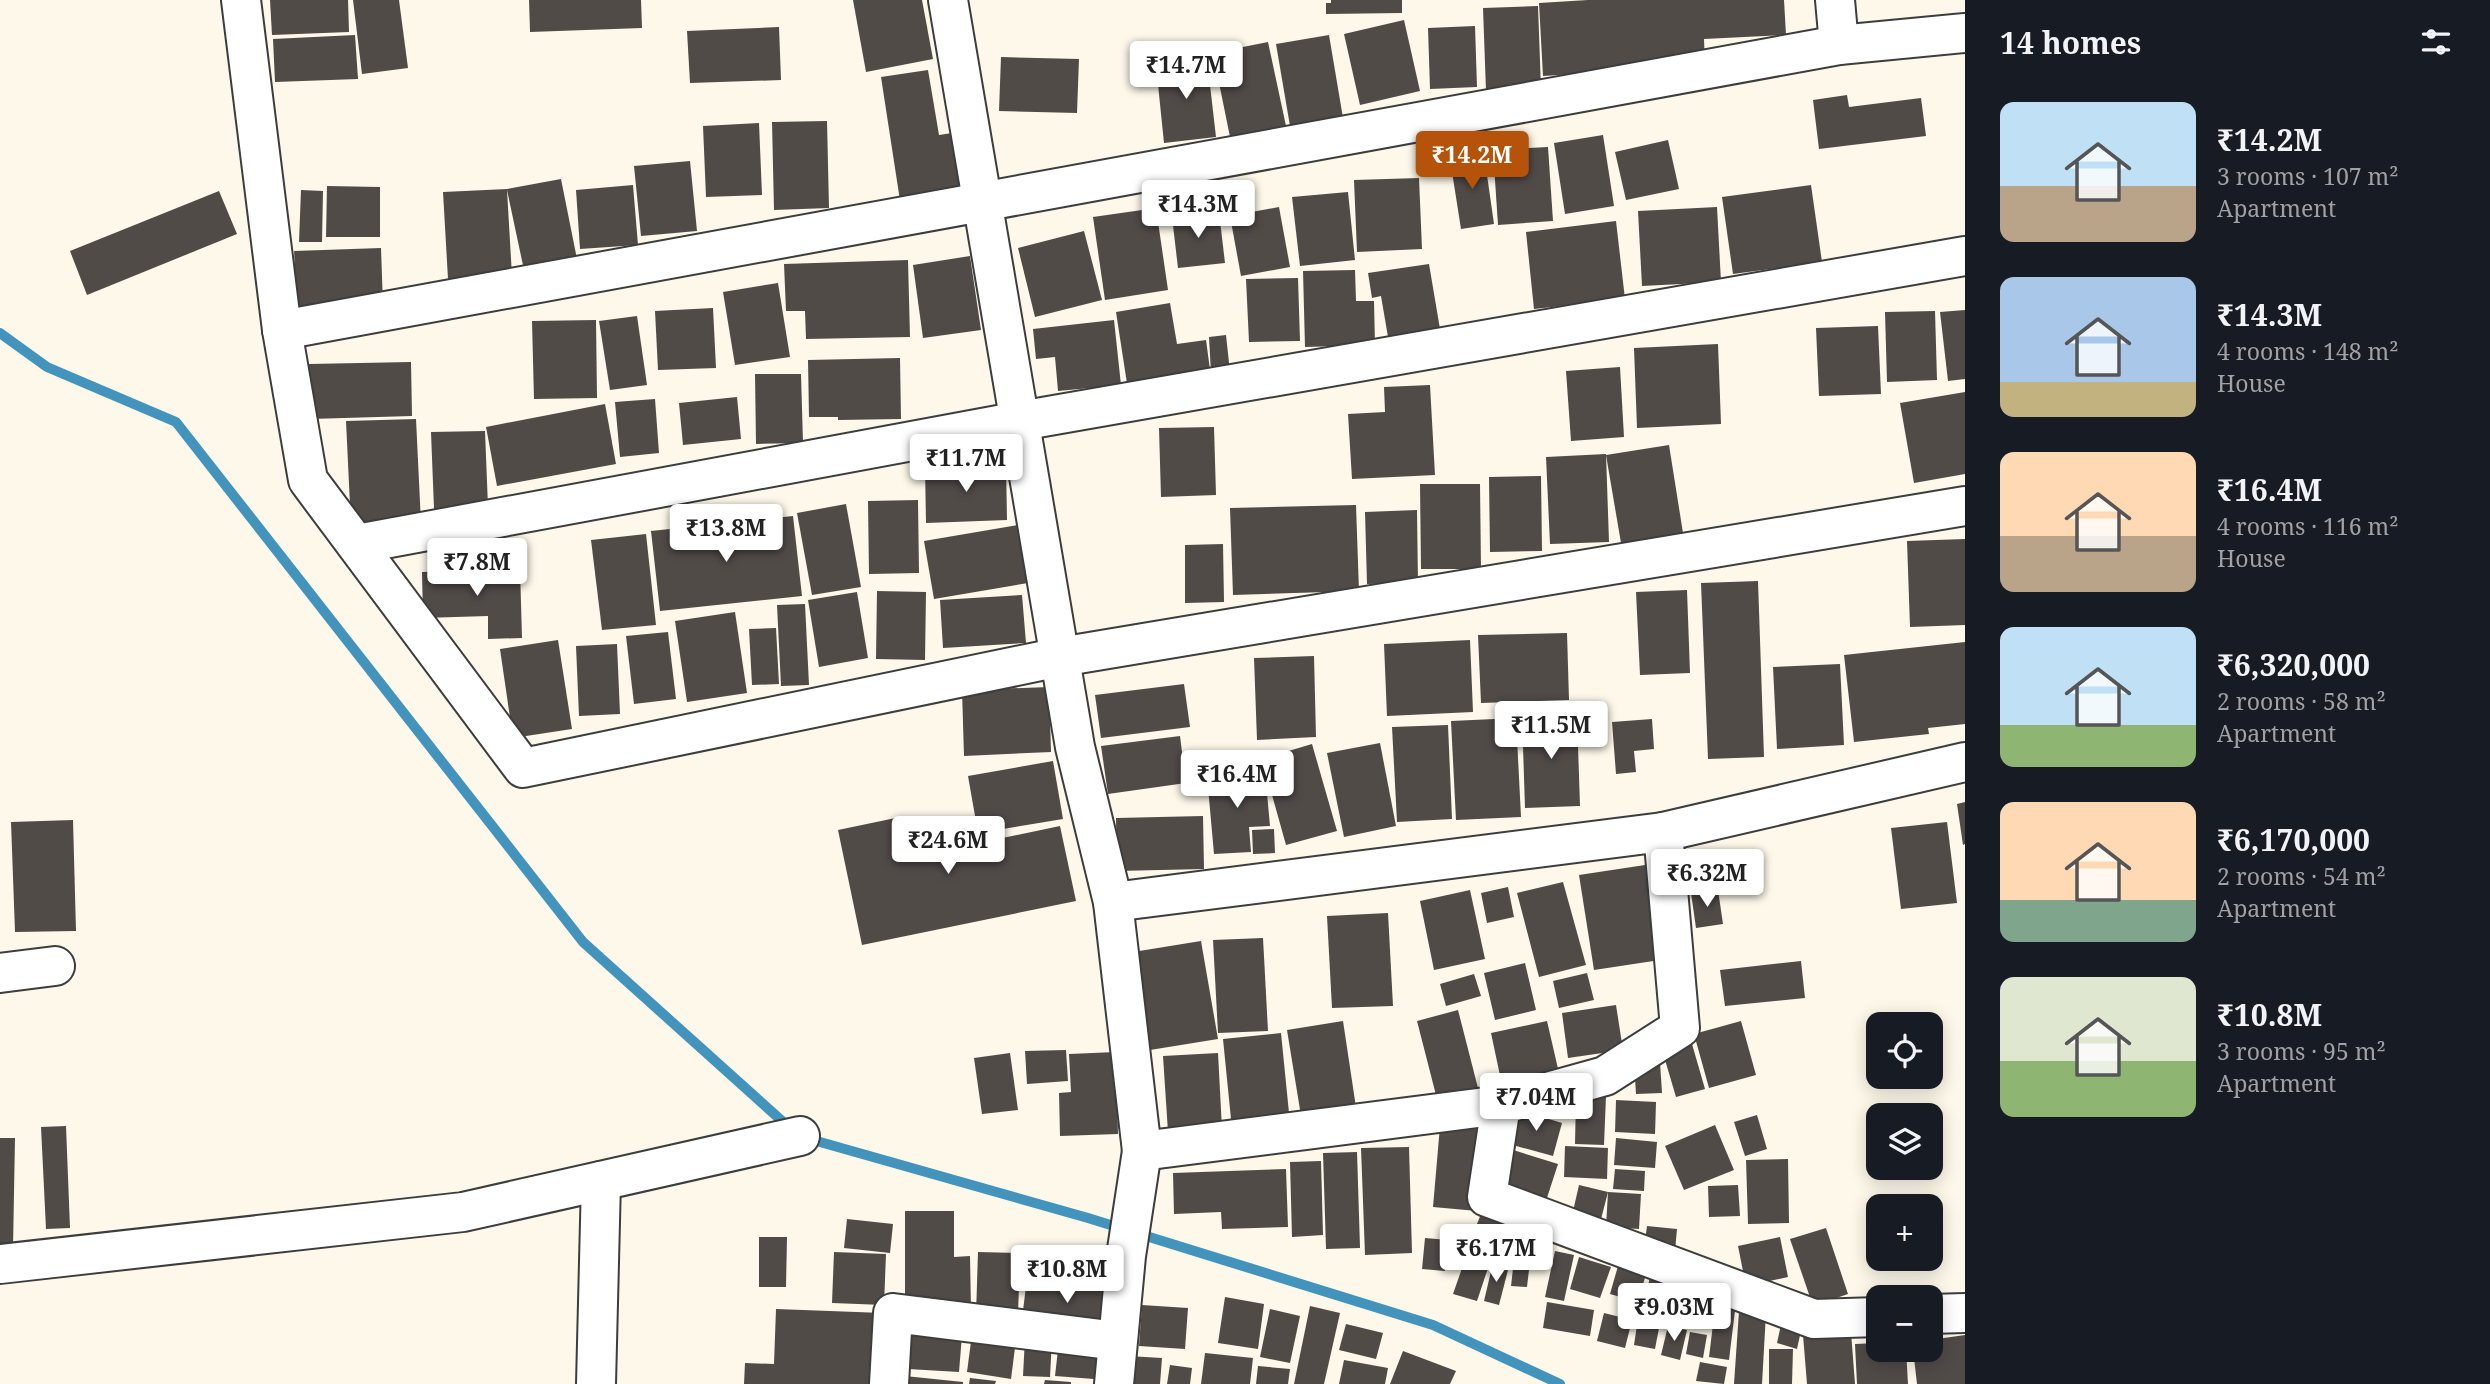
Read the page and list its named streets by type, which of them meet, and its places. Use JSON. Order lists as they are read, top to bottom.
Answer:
{
  "page": {
    "heading": "14 homes",
    "price": [
      "₹14.7M",
      "₹14.2M",
      "₹14.3M",
      "₹11.7M",
      "₹13.8M",
      "₹7.8M",
      "₹11.5M",
      "₹16.4M",
      "₹24.6M",
      "₹6.32M",
      "₹7.04M",
      "₹6.17M",
      "₹10.8M",
      "₹9.03M"
    ],
    "list": [
      {
        "name": "₹14.2M",
        "note": "3 rooms · 107 m² · Apartment"
      },
      {
        "name": "₹14.3M",
        "note": "4 rooms · 148 m² · House"
      },
      {
        "name": "₹16.4M",
        "note": "4 rooms · 116 m² · House"
      },
      {
        "name": "₹6,320,000",
        "note": "2 rooms · 58 m² · Apartment"
      },
      {
        "name": "₹6,170,000",
        "note": "2 rooms · 54 m² · Apartment"
      },
      {
        "name": "₹10.8M",
        "note": "3 rooms · 95 m² · Apartment"
      }
    ],
    "map_buttons": ["+", "−"]
  }
}
